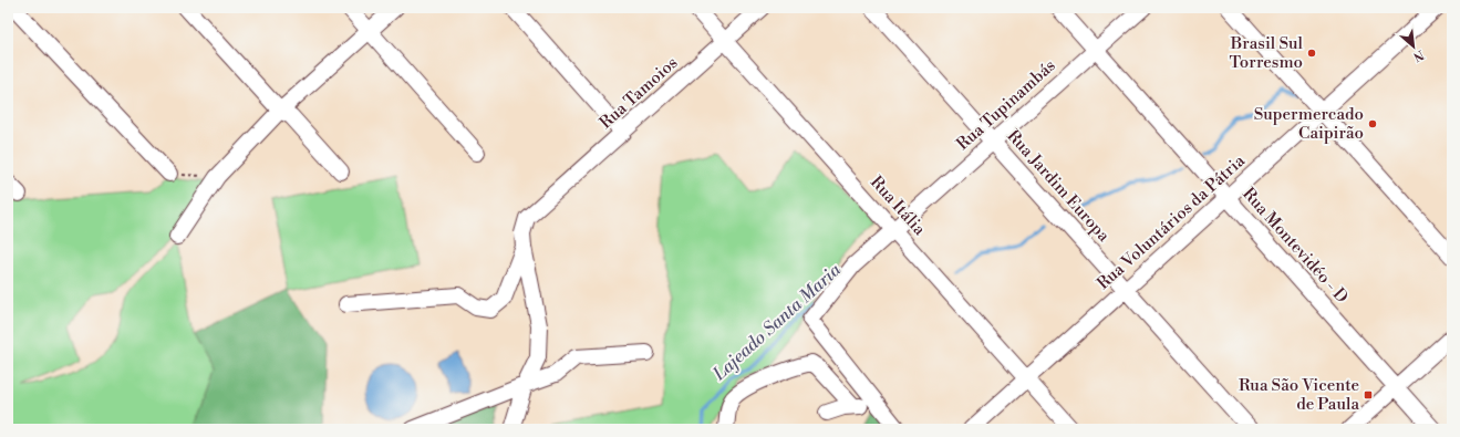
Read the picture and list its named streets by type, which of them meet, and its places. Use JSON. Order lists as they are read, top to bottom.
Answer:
{
  "streets": {
    "street": [
      "Rua Tamoios",
      "Rua Tupinambás",
      "Rua Jardim Europa",
      "Rua Itália",
      "Rua Voluntários da Pátria",
      "Rua Montevidéo - D"
    ]
  },
  "crossings": [
    ["Rua Tamoios", "Rua Itália"],
    ["Rua Tupinambás", "Rua Jardim Europa"],
    ["Rua Tupinambás", "Rua Itália"],
    ["Rua Tupinambás", "Rua Montevidéo - D"],
    ["Rua Jardim Europa", "Rua Voluntários da Pátria"],
    ["Rua Itália", "Rua Voluntários da Pátria"],
    ["Rua Voluntários da Pátria", "Rua Montevidéo - D"]
  ],
  "water": ["Lajeado Santa Maria"],
  "places": {
    "other": ["Brasil Sul Torresmo", "Supermercado Caipirão"],
    "transit": ["Rua São Vicente de Paula"]
  },
  "north": "bottom right"
}
